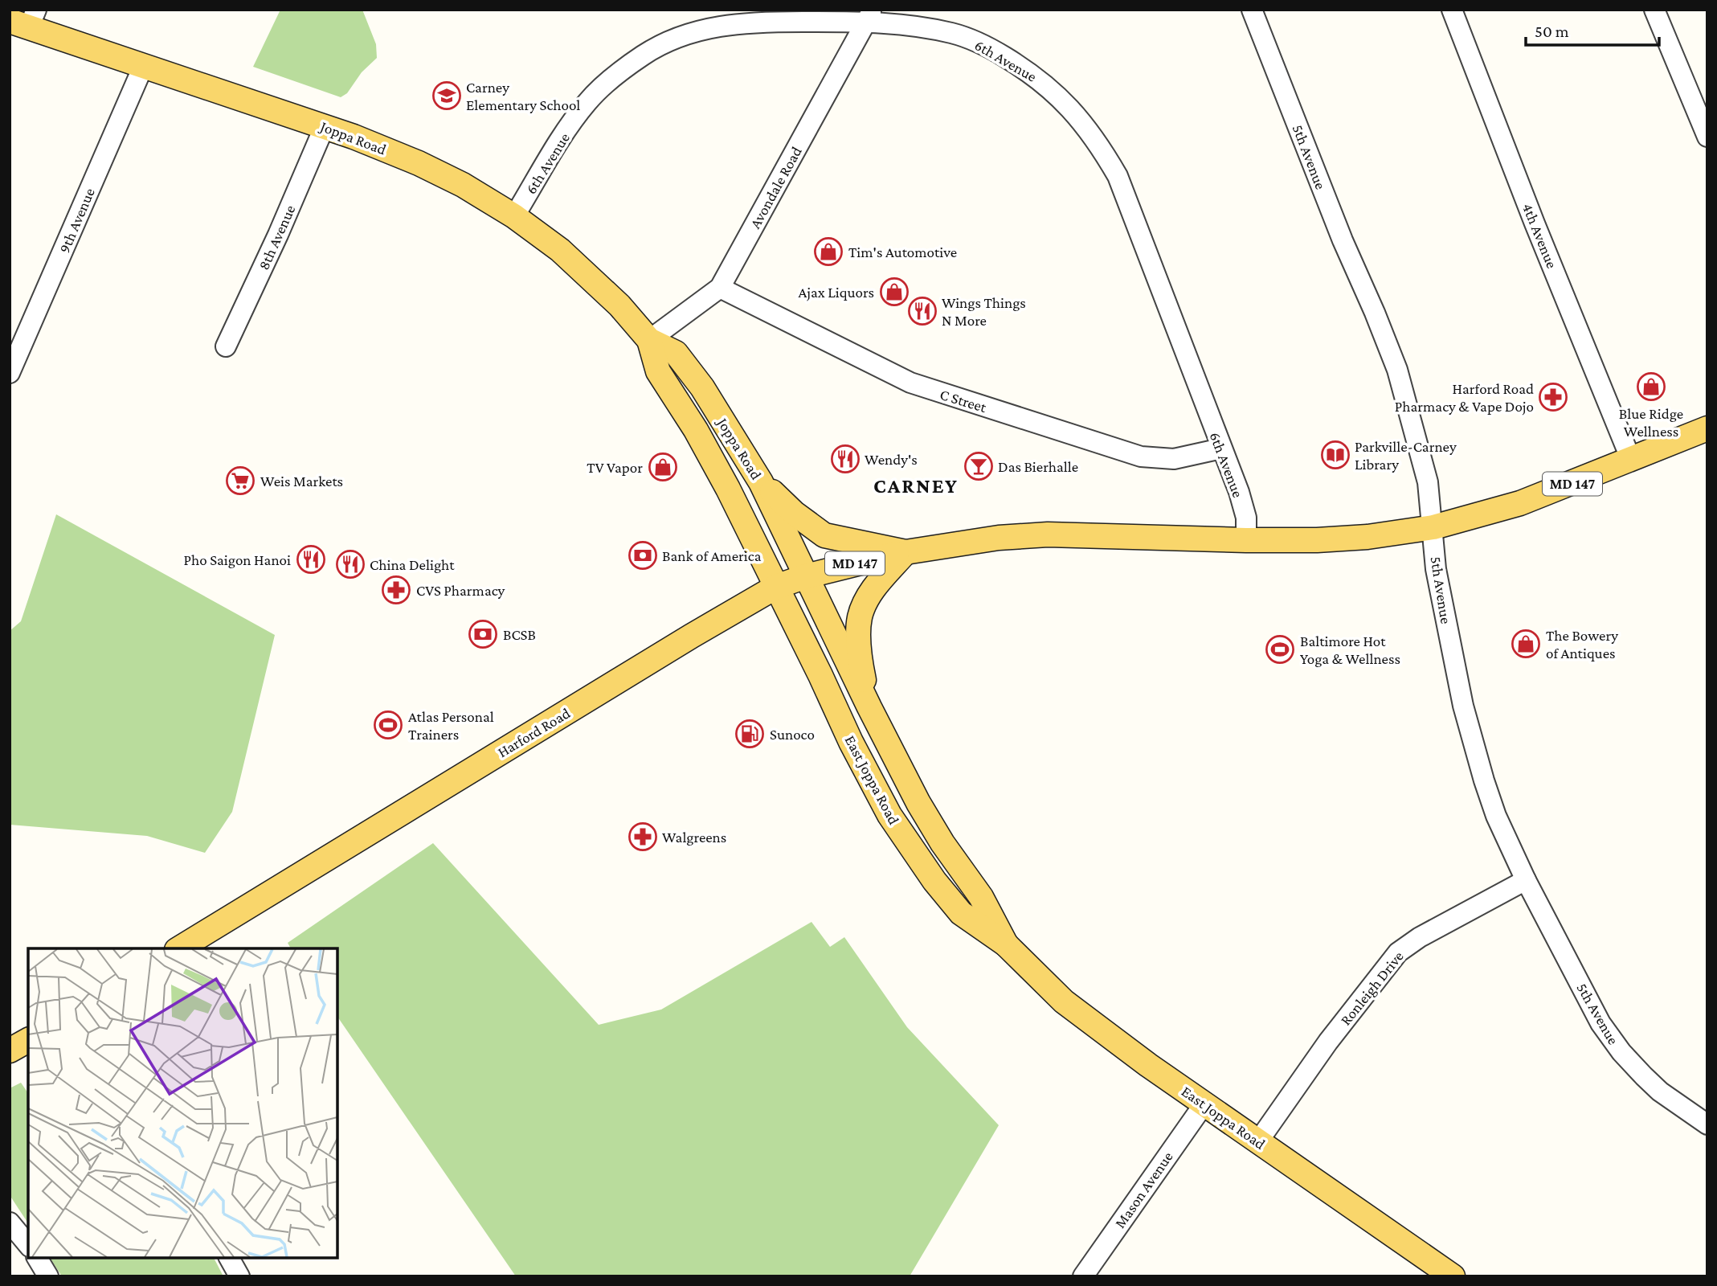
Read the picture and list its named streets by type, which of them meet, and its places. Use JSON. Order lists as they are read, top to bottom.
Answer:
{
  "streets": {
    "main road": [
      "Joppa Road",
      "MD 147",
      "Harford Road",
      "East Joppa Road"
    ],
    "street": [
      "6th Avenue",
      "5th Avenue",
      "Avondale Road",
      "9th Avenue",
      "4th Avenue",
      "8th Avenue",
      "C Street",
      "Ronleigh Drive",
      "Mason Avenue"
    ]
  },
  "crossings": [
    ["6th Avenue", "Joppa Road"],
    ["6th Avenue", "Avondale Road"],
    ["6th Avenue", "C Street"],
    ["6th Avenue", "MD 147"],
    ["Joppa Road", "Avondale Road"],
    ["Joppa Road", "9th Avenue"],
    ["Joppa Road", "8th Avenue"],
    ["Joppa Road", "Harford Road"],
    ["Joppa Road", "East Joppa Road"],
    ["5th Avenue", "MD 147"],
    ["5th Avenue", "Ronleigh Drive"],
    ["Avondale Road", "C Street"],
    ["4th Avenue", "MD 147"],
    ["MD 147", "Harford Road"],
    ["Harford Road", "East Joppa Road"],
    ["East Joppa Road", "Ronleigh Drive"],
    ["East Joppa Road", "Mason Avenue"]
  ],
  "districts": ["CARNEY"],
  "places": {
    "school or university": ["Carney Elementary School"],
    "shop": [
      "Tim's Automotive",
      "Ajax Liquors",
      "Blue Ridge Wellness",
      "TV Vapor",
      "The Bowery of Antiques"
    ],
    "restaurant": [
      "Wings Things N More",
      "Wendy's",
      "Pho Saigon Hanoi",
      "China Delight"
    ],
    "pharmacy": ["Harford Road Pharmacy & Vape Dojo", "CVS Pharmacy", "Walgreens"],
    "library": ["Parkville-Carney Library"],
    "bar": ["Das Bierhalle"],
    "supermarket": ["Weis Markets"],
    "bank": ["Bank of America", "BCSB"],
    "sports": ["Baltimore Hot Yoga & Wellness", "Atlas Personal Trainers"],
    "fuel station": ["Sunoco"]
  },
  "scale_bar": "50 m"
}
